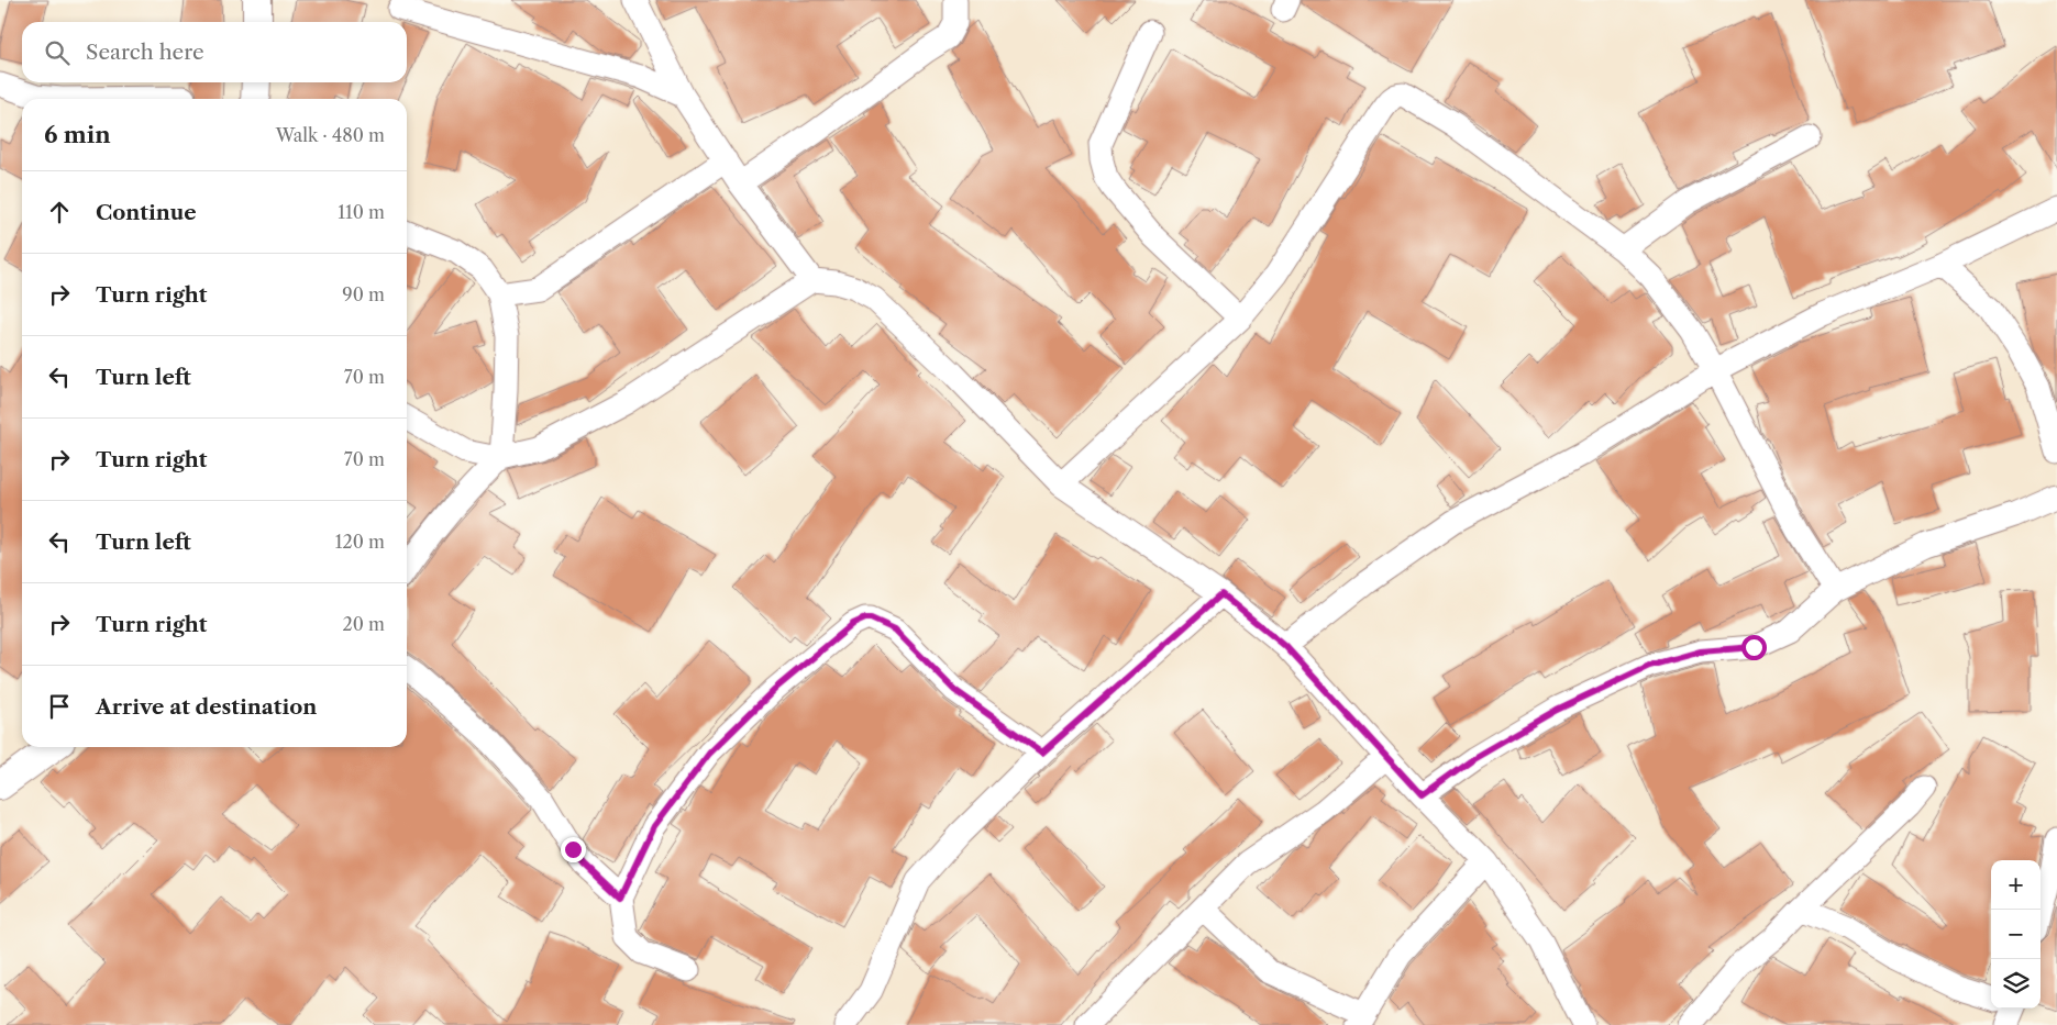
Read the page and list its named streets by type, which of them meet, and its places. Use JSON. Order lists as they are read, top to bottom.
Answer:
{
  "page": {
    "search": "Search here",
    "heading": ["6 min", "Walk · 480 m"],
    "list": [
      ["Continue", "110 m"],
      ["Turn right", "90 m"],
      ["Turn left", "70 m"],
      ["Turn right", "70 m"],
      ["Turn left", "120 m"],
      ["Turn right", "20 m"],
      "Arrive at destination"
    ],
    "map_buttons": ["+", "−"]
  }
}
